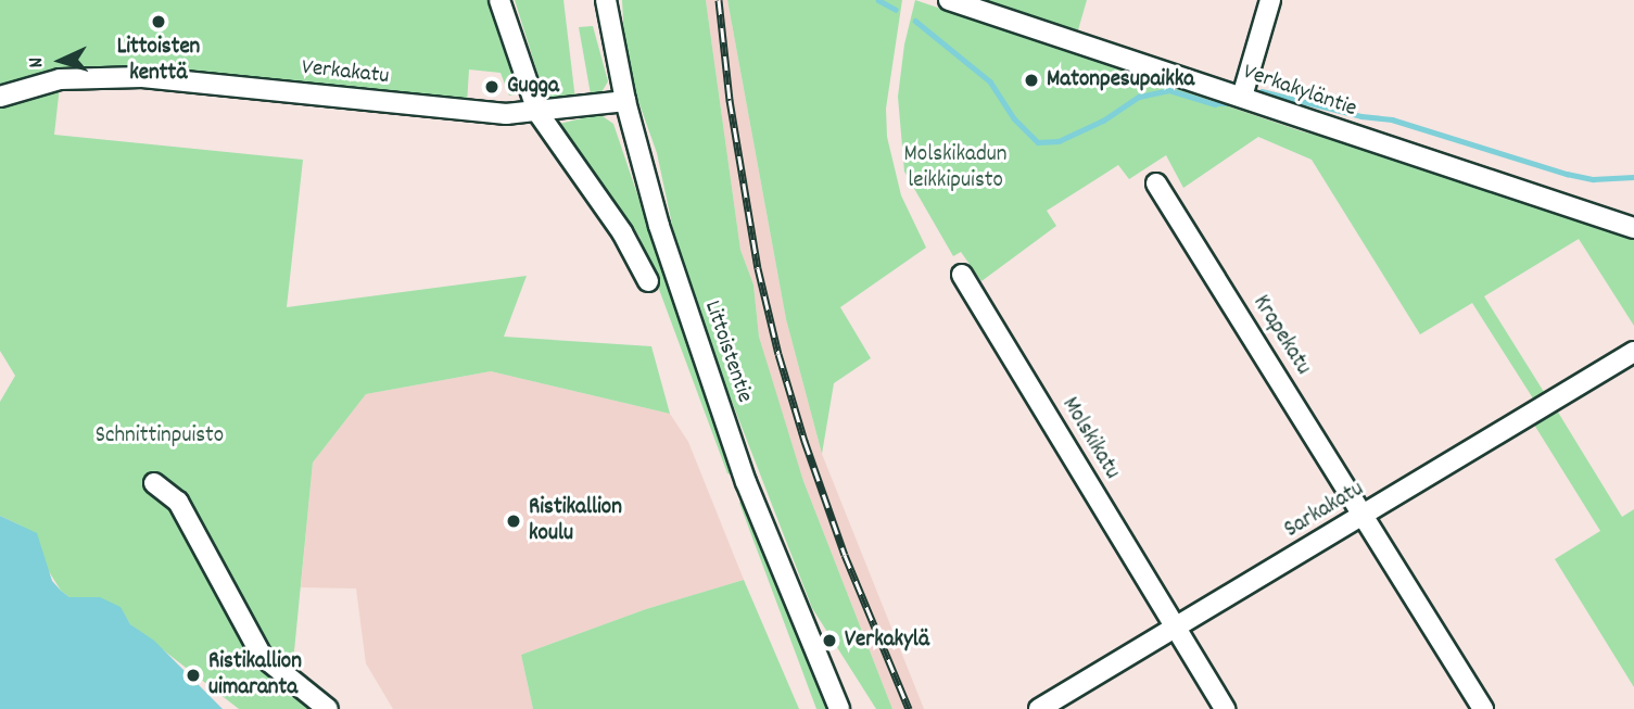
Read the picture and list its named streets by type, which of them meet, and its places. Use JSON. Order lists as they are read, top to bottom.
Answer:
{
  "streets": {
    "street": [
      "Verkakatu",
      "Verkakyläntie",
      "Krapekatu",
      "Littoistentie",
      "Molskikatu",
      "Sarkakatu"
    ]
  },
  "crossings": [
    ["Verkakatu", "Littoistentie"],
    ["Krapekatu", "Sarkakatu"],
    ["Molskikatu", "Sarkakatu"]
  ],
  "parks": ["Molskikadun leikkipuisto", "Schnittinpuisto"],
  "places": [
    "Littoisten kenttä",
    "Matonpesupaikka",
    "Gugga",
    "Ristikallion koulu",
    "Verkakylä",
    "Ristikallion uimaranta"
  ],
  "north": "left"
}
